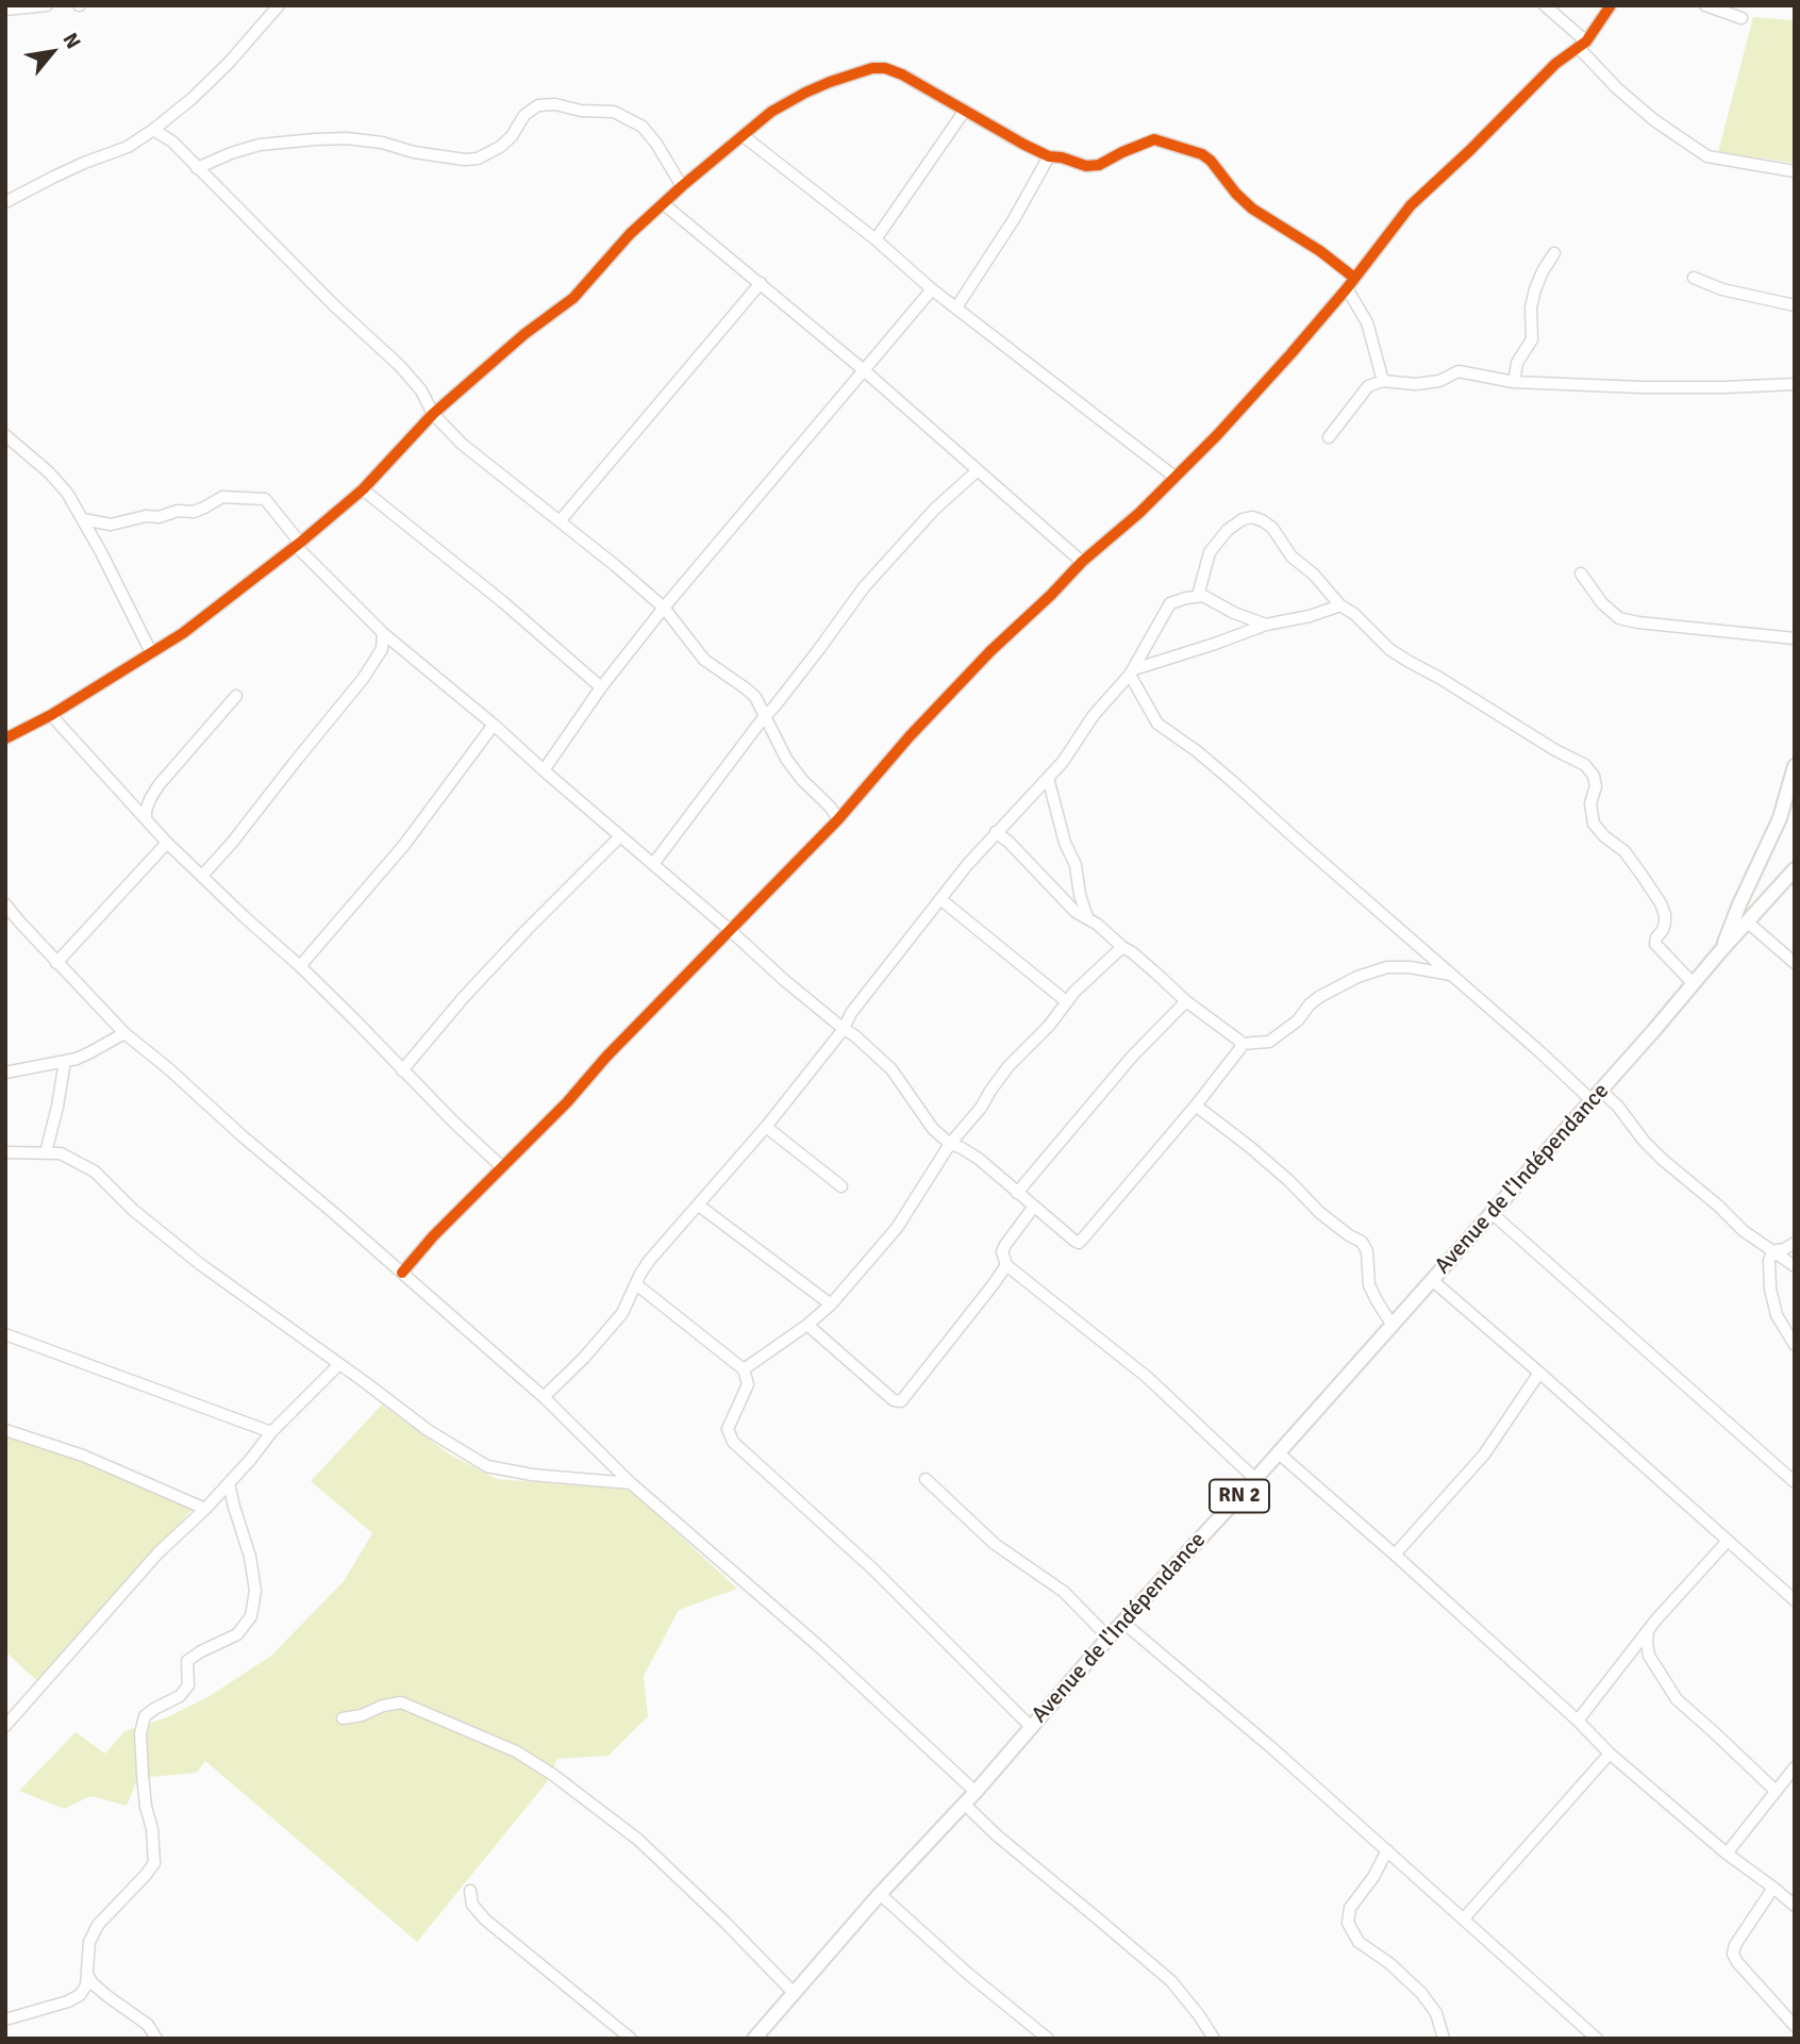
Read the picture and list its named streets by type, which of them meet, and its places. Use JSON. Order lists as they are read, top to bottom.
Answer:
{
  "streets": {
    "main road": ["Avenue de l'Indépendance", "RN 2"]
  },
  "crossings": [
    ["Avenue de l'Indépendance", "RN 2"]
  ],
  "north": "top right"
}
